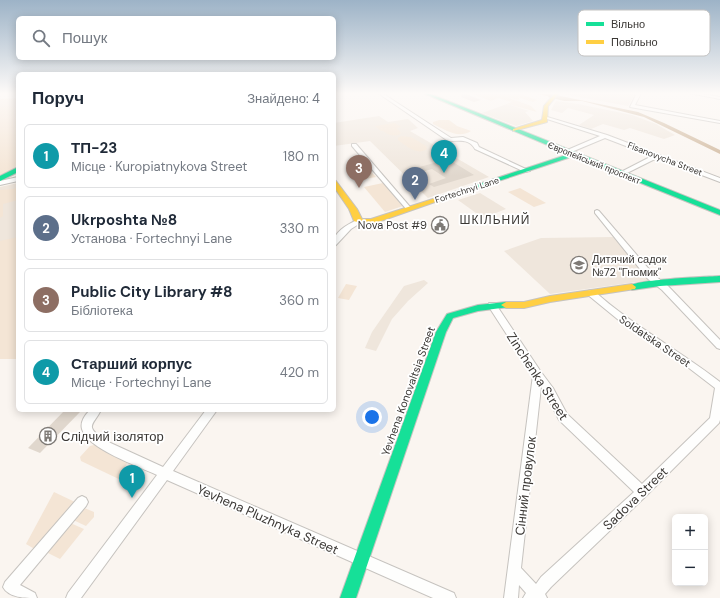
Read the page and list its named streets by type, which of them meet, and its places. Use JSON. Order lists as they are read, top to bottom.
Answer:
{
  "streets": {
    "street": [
      "Fisanovycha Street",
      "Європейський проспект",
      "Fortechnyi Lane",
      "Soldatska Street",
      "Zinchenka Street",
      "Yevhena Konovaltsia Street",
      "Сінний провулок",
      "Sadova Street",
      "Yevhena Pluzhnyka Street"
    ]
  },
  "crossings": [
    ["Fisanovycha Street", "Fortechnyi Lane"],
    ["Європейський проспект", "Fortechnyi Lane"],
    ["Soldatska Street", "Yevhena Konovaltsia Street"],
    ["Soldatska Street", "Sadova Street"],
    ["Zinchenka Street", "Yevhena Konovaltsia Street"],
    ["Zinchenka Street", "Сінний провулок"],
    ["Zinchenka Street", "Sadova Street"],
    ["Yevhena Konovaltsia Street", "Yevhena Pluzhnyka Street"]
  ],
  "districts": ["ШКІЛЬНИЙ"],
  "places": {
    "public building": ["Nova Post #9"],
    "school or university": ["Дитячий садок №72 \"Гномик\""],
    "building": ["Слідчий ізолятор"]
  },
  "legend": ["Вільно", "Повільно"],
  "page": {
    "search": "Пошук",
    "heading": ["Поруч", "Знайдено: 4"],
    "list": [
      {
        "mark": "1",
        "name": "ТП-23",
        "note": "Місце · Kuropiatnykova Street",
        "value": "180 m"
      },
      {
        "mark": "2",
        "name": "Ukrposhta №8",
        "note": "Установа · Fortechnyi Lane",
        "value": "330 m"
      },
      {
        "mark": "3",
        "name": "Public City Library #8",
        "note": "Бібліотека",
        "value": "360 m"
      },
      {
        "mark": "4",
        "name": "Старший корпус",
        "note": "Місце · Fortechnyi Lane",
        "value": "420 m"
      }
    ],
    "pins": [
      "4",
      "3",
      "2",
      "1"
    ],
    "map_buttons": ["+", "−"]
  }
}
